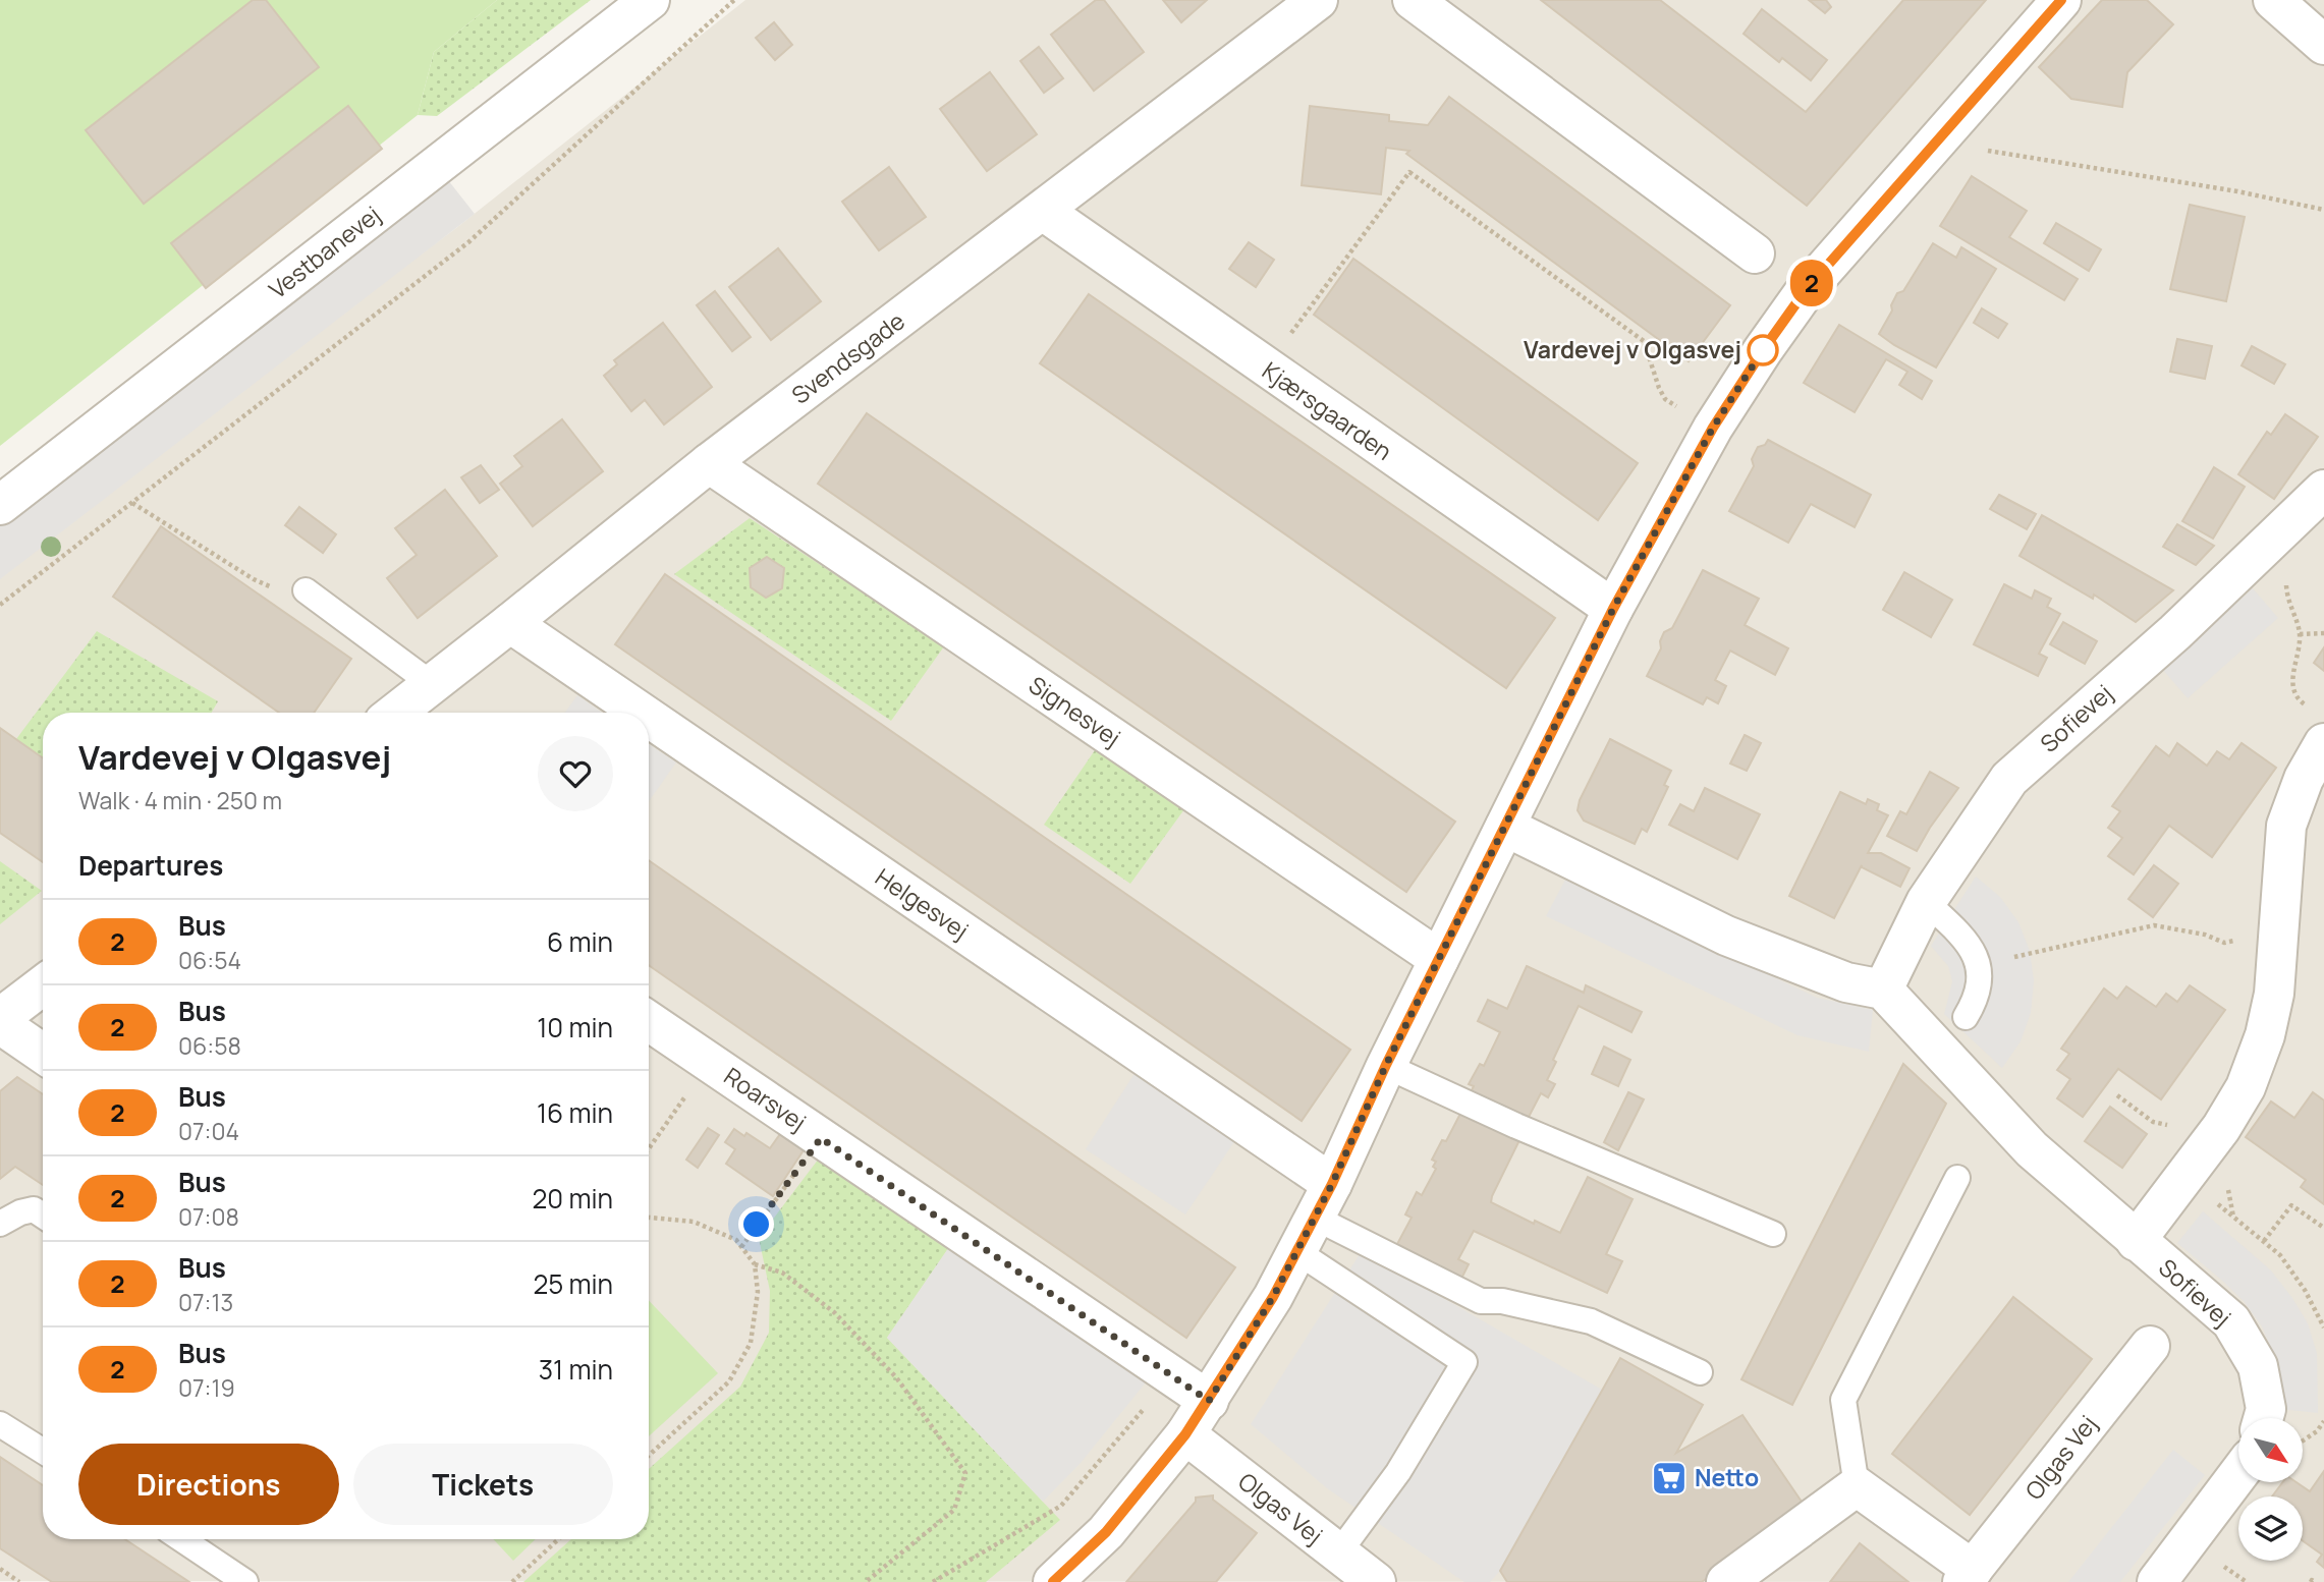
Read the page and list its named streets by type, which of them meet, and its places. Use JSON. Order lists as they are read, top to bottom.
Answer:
{
  "streets": {
    "street": [
      "Vestbanevej",
      "Svendsgade",
      "Kjærsgaarden",
      "Signesvej",
      "Sofievej",
      "Helgesvej",
      "Roarsvej",
      "Olgas Vej"
    ]
  },
  "crossings": [
    ["Svendsgade", "Kjærsgaarden"],
    ["Svendsgade", "Signesvej"],
    ["Svendsgade", "Helgesvej"]
  ],
  "places": {
    "other": ["Vardevej v Olgasvej"],
    "supermarket": ["Netto"]
  },
  "lines": ["bus line 2"],
  "north": "bottom right",
  "page": {
    "on_map": "2",
    "heading": [
      ["Vardevej v Olgasvej", "Walk · 4 min · 250 m"],
      "Departures"
    ],
    "list": [
      {
        "mark": "2",
        "name": "Bus",
        "note": "06:54",
        "value": "6 min"
      },
      {
        "mark": "2",
        "name": "Bus",
        "note": "06:58",
        "value": "10 min"
      },
      {
        "mark": "2",
        "name": "Bus",
        "note": "07:04",
        "value": "16 min"
      },
      {
        "mark": "2",
        "name": "Bus",
        "note": "07:08",
        "value": "20 min"
      },
      {
        "mark": "2",
        "name": "Bus",
        "note": "07:13",
        "value": "25 min"
      },
      {
        "mark": "2",
        "name": "Bus",
        "note": "07:19",
        "value": "31 min"
      }
    ],
    "buttons": ["Directions", "Tickets"]
  }
}
